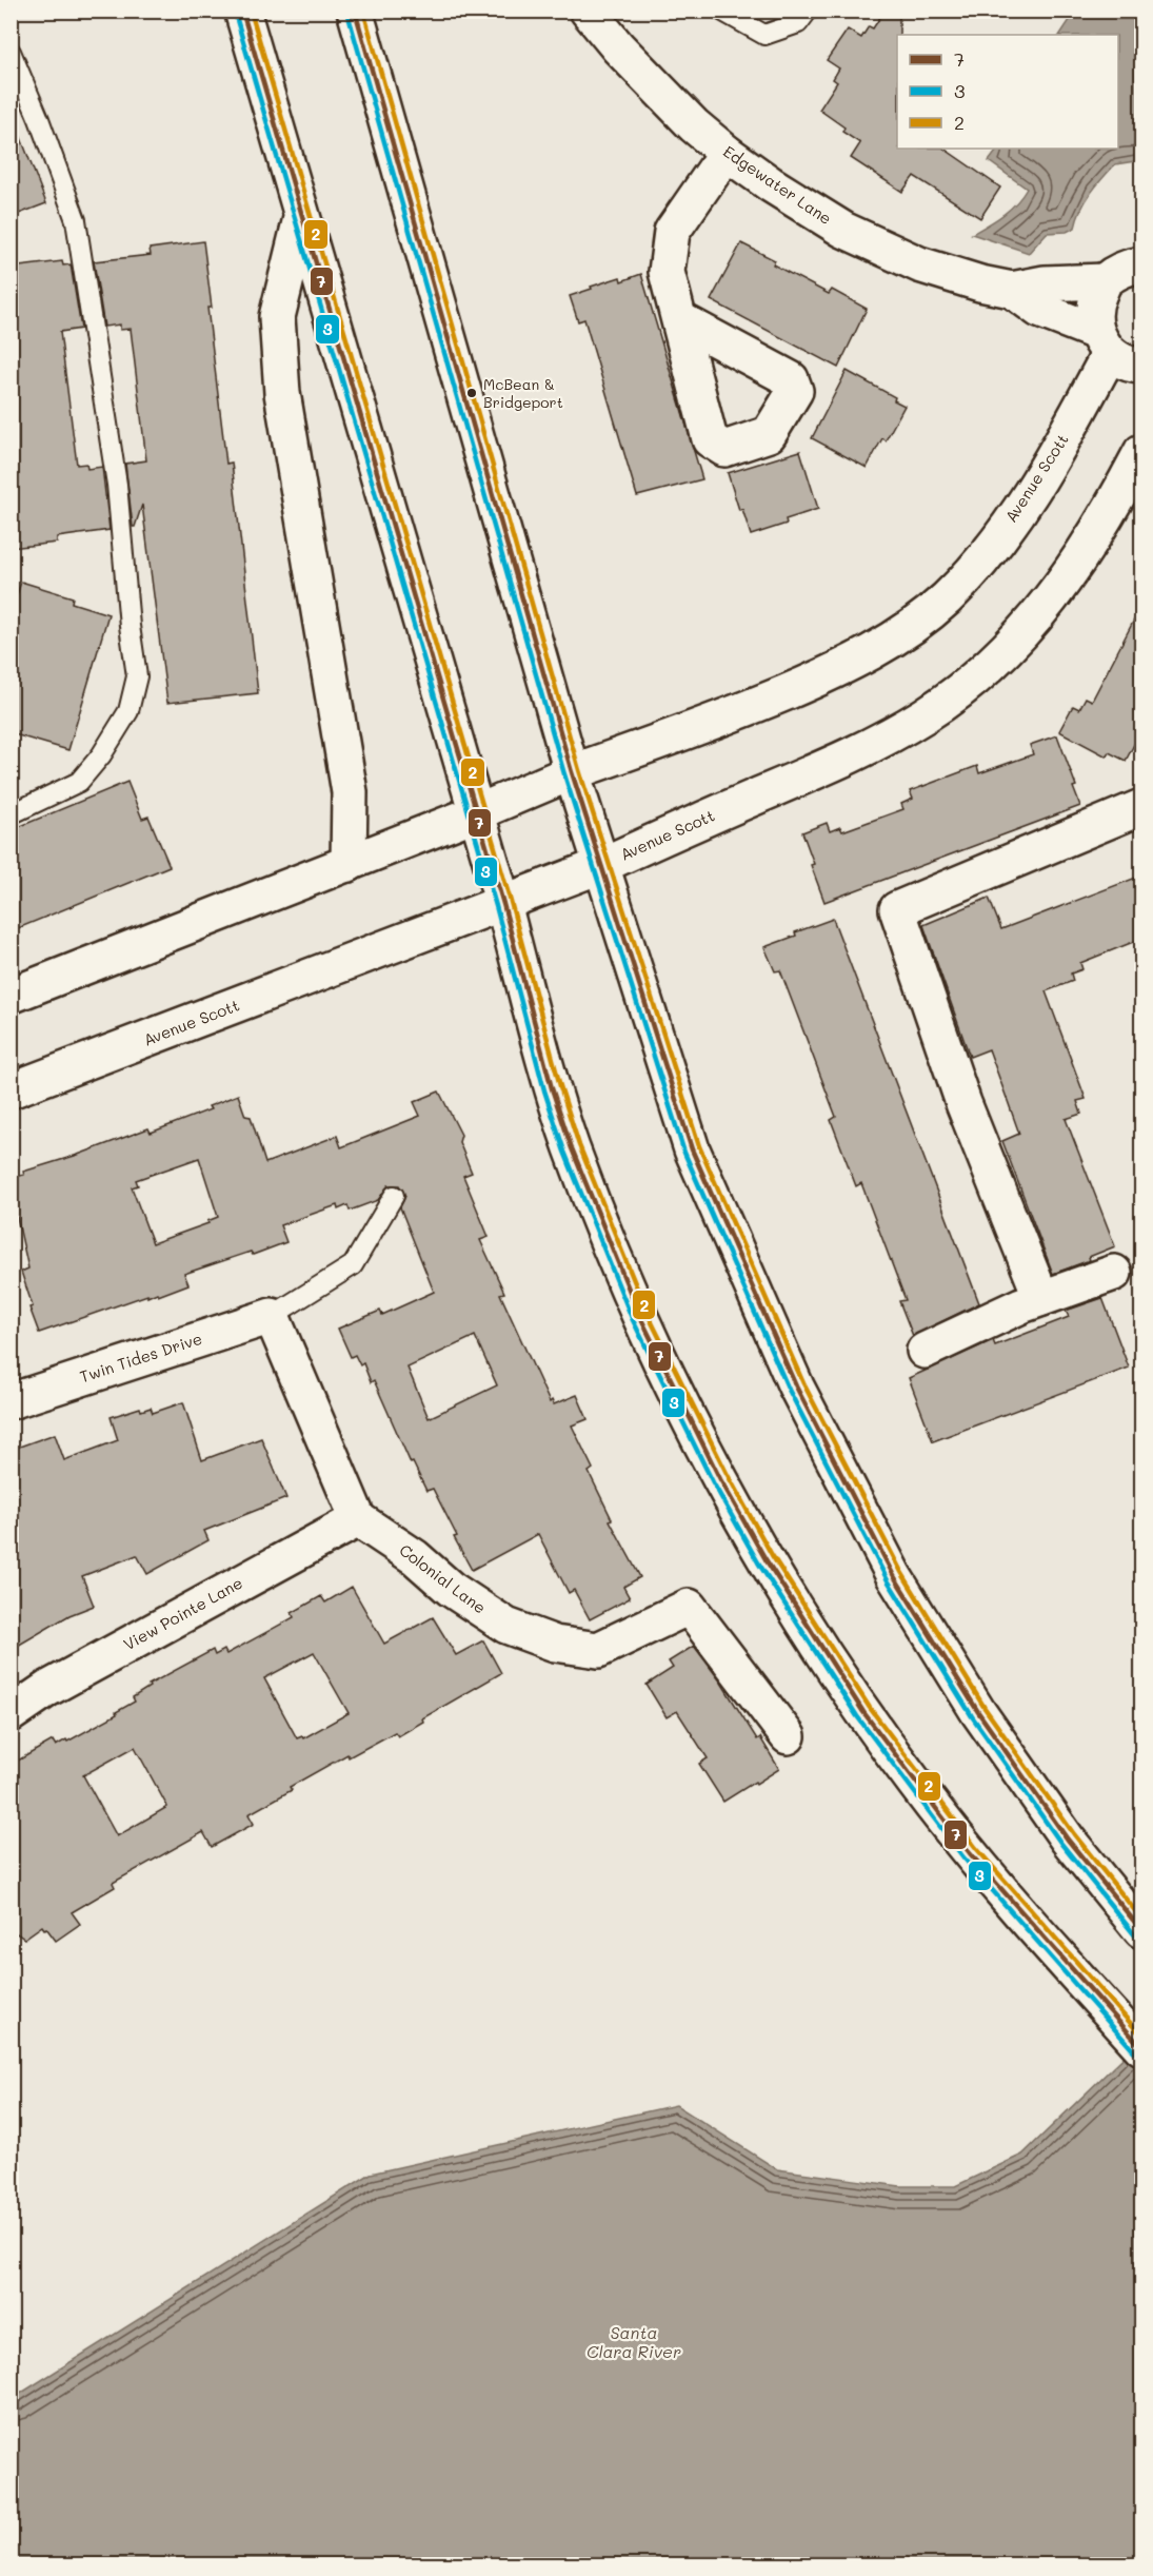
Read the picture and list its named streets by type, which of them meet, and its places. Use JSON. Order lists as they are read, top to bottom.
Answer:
{
  "streets": {
    "main road": [
      "Edgewater Lane",
      "Avenue Scott",
      "Twin Tides Drive",
      "Colonial Lane",
      "View Pointe Lane"
    ]
  },
  "crossings": [
    ["Edgewater Lane", "Avenue Scott"],
    ["Colonial Lane", "View Pointe Lane"]
  ],
  "water": ["Santa Clara River"],
  "places": ["McBean & Bridgeport"],
  "lines": ["transit line 7", "transit line 2", "transit line 3"],
  "legend": ["7", "3", "2"]
}
